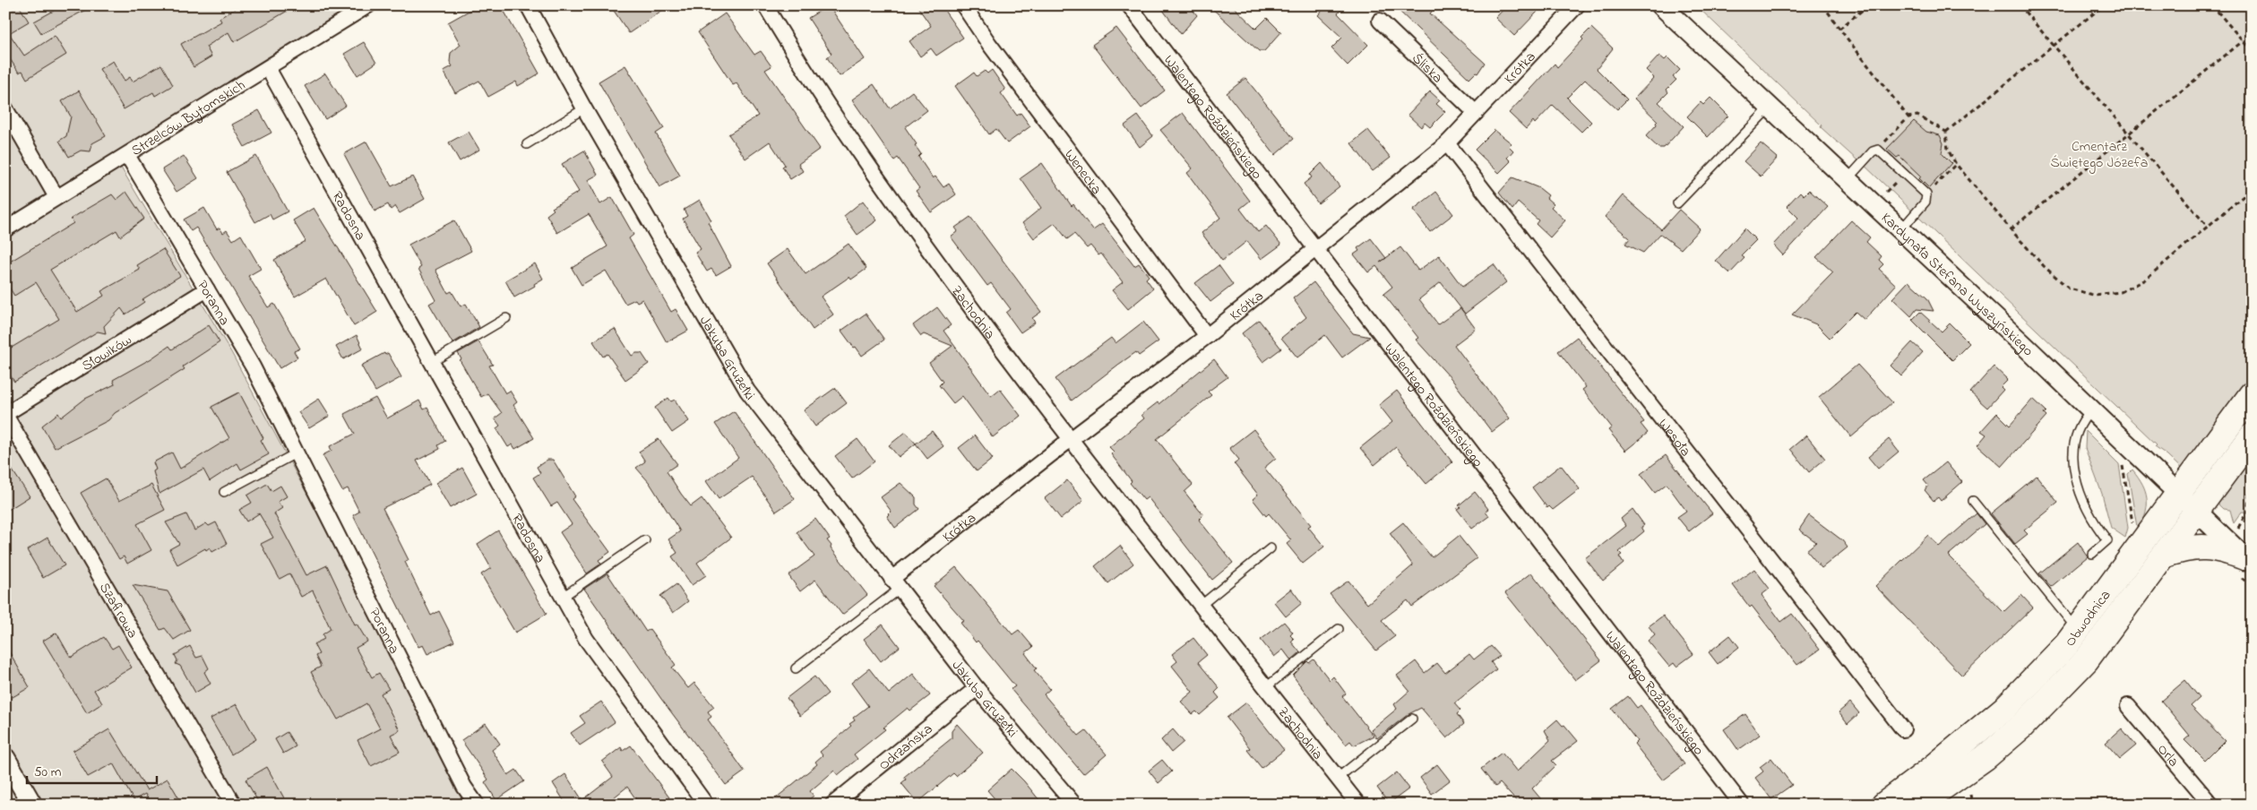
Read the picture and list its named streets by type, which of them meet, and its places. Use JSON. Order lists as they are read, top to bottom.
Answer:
{
  "streets": {
    "highway": ["Obwodnica"],
    "street": [
      "Śliska",
      "Krótka",
      "Walentego Roździeńskiego",
      "Strzelców Bytomskich",
      "Wenecka",
      "Radosna",
      "Kardynała Stefana Wyszyńskiego",
      "Poranna",
      "Zachodnia",
      "Słowików",
      "Jakuba Gruzełki",
      "Wesoła",
      "Szafirowa",
      "Odrzańska",
      "Orla"
    ]
  },
  "crossings": [
    ["Śliska", "Krótka"],
    ["Krótka", "Walentego Roździeńskiego"],
    ["Krótka", "Wenecka"],
    ["Krótka", "Zachodnia"],
    ["Krótka", "Jakuba Gruzełki"],
    ["Krótka", "Wesoła"],
    ["Strzelców Bytomskich", "Radosna"],
    ["Strzelców Bytomskich", "Poranna"],
    ["Kardynała Stefana Wyszyńskiego", "Obwodnica"],
    ["Poranna", "Słowików"],
    ["Słowików", "Szafirowa"],
    ["Jakuba Gruzełki", "Odrzańska"]
  ],
  "parks": ["Cmentarz Świętego Józefa"],
  "scale_bar": "50 m"
}
